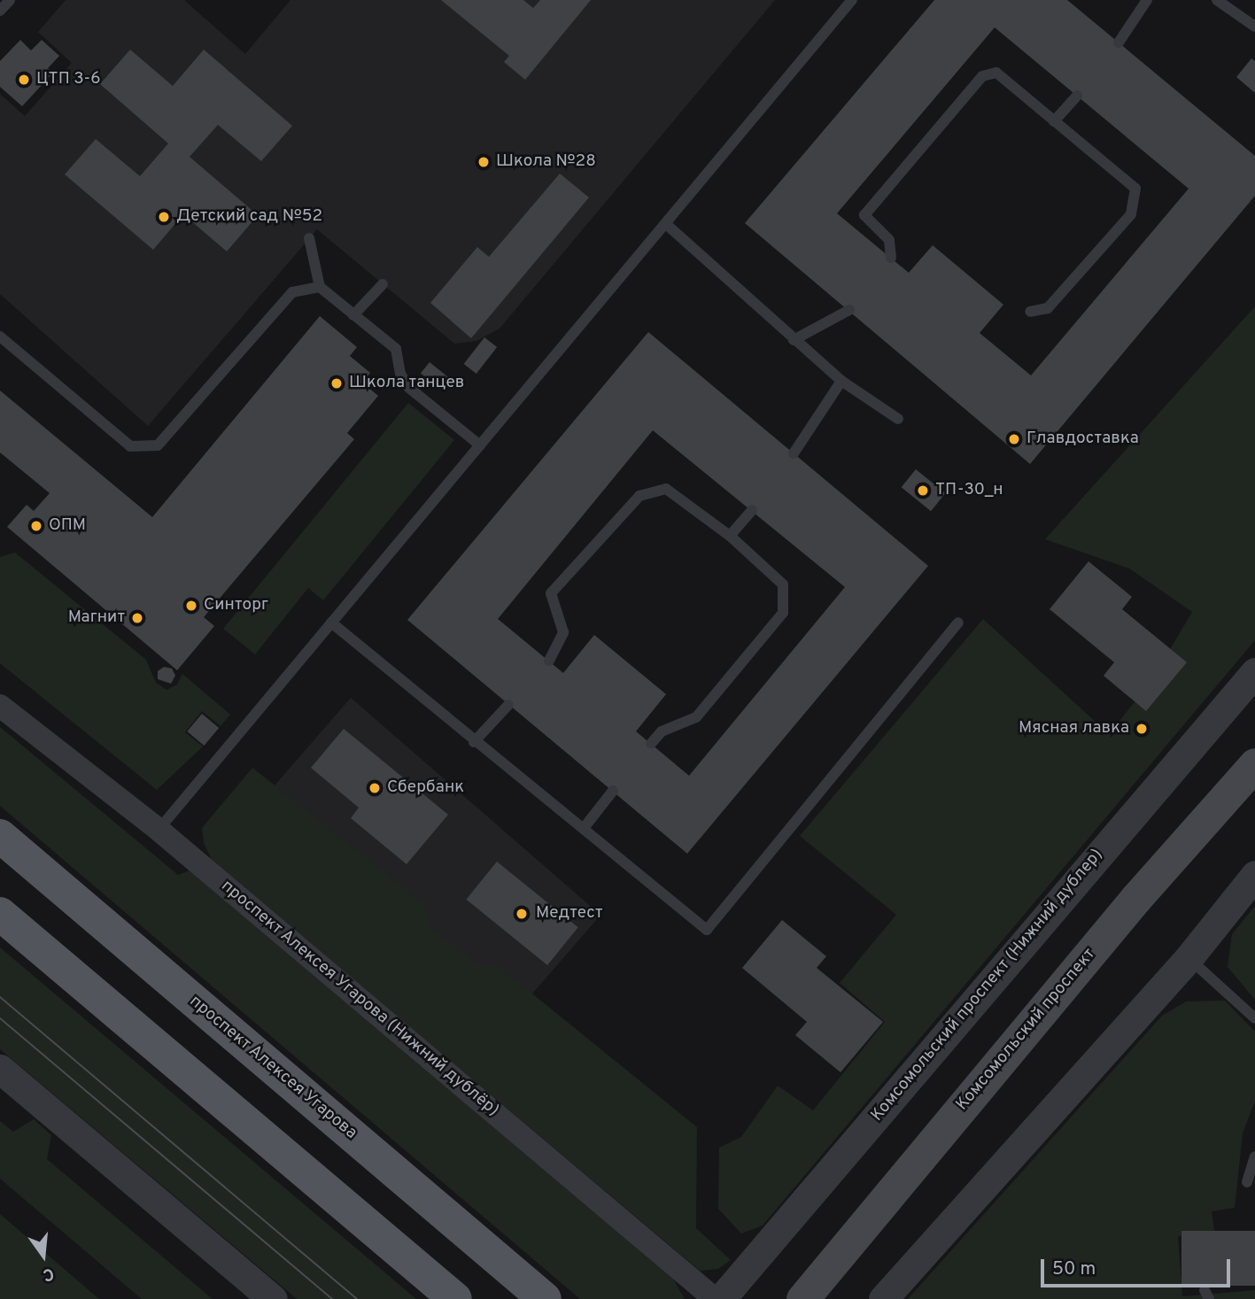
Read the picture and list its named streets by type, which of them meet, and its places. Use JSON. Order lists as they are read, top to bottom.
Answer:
{
  "streets": {
    "main road": ["Комсомольский проспект", "проспект Алексея Угарова"],
    "street": ["Комсомольский проспект (Нижний дублер)", "проспект Алексея Угарова (Нижний дублёр)"]
  },
  "places": [
    "ЦТП 3-6",
    "Школа №28",
    "Детский сад №52",
    "Школа танцев",
    "Главдоставка",
    "ТП-30_н",
    "ОПМ",
    "Синторг",
    "Магнит",
    "Мясная лавка",
    "Сбербанк",
    "Медтест"
  ],
  "scale_bar": "50 m",
  "north": "bottom"
}
